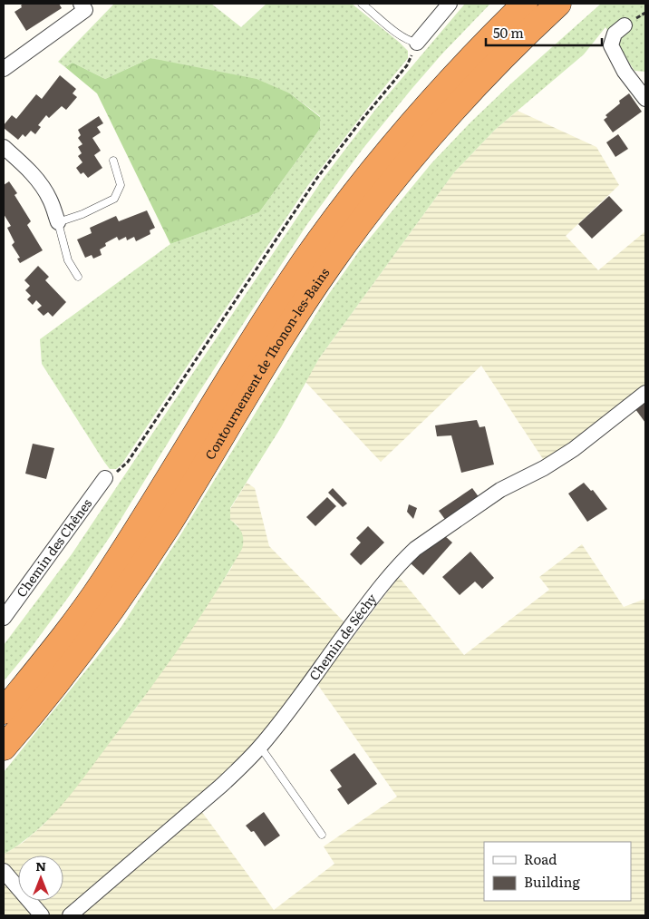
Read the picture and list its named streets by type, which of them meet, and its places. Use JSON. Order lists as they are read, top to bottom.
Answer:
{
  "streets": {
    "highway": ["Contournement de Thonon-les-Bains"],
    "street": ["Chemin des Chênes", "Chemin de Séchy"]
  },
  "legend": ["Road", "Building"],
  "scale_bar": "50 m",
  "north": "top"
}
